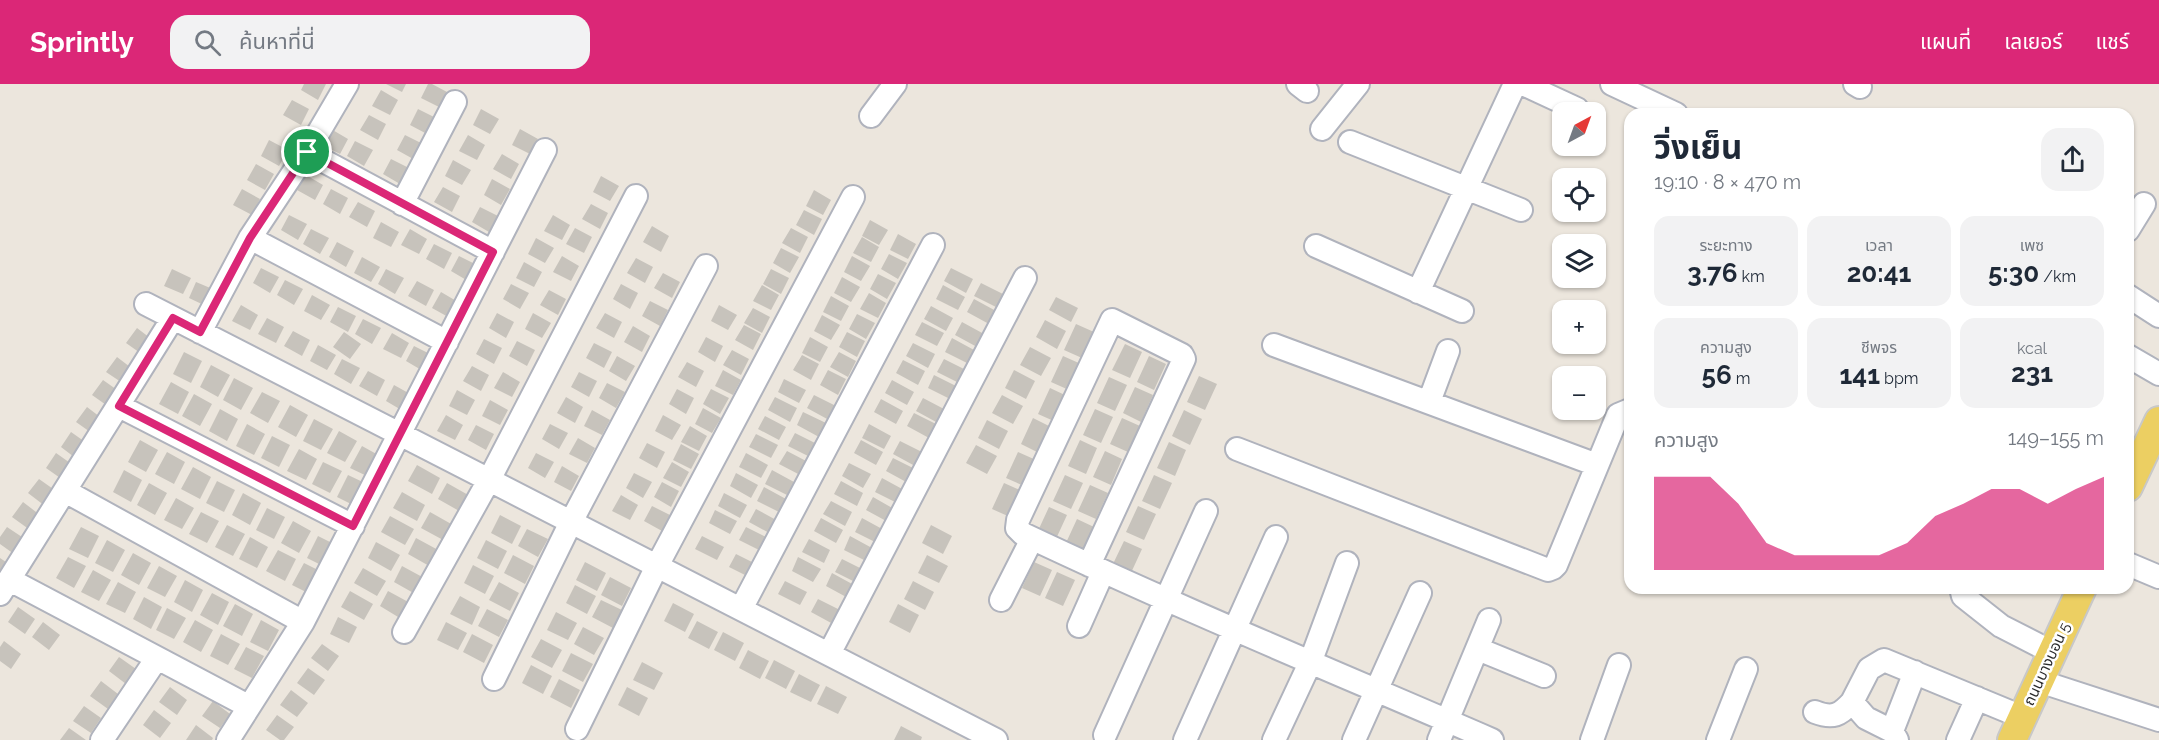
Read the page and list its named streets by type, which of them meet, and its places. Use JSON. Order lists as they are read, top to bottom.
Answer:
{
  "streets": {
    "main road": ["ถนนบางบอน 5"]
  },
  "north": "top right",
  "page": {
    "header": "Sprintly",
    "search": "ค้นหาที่นี่",
    "nav": ["แผนที่", "เลเยอร์", "แชร์"],
    "map_buttons": ["+", "−"],
    "heading": ["วิ่งเย็น", "19:10 · 8 × 470 m"],
    "stats": [
      ["ระยะทาง", "3.76 km"],
      ["เวลา", "20:41"],
      ["เพซ", "5:30 /km"],
      ["ความสูง", "56 m"],
      ["ชีพจร", "141 bpm"],
      ["kcal", "231"]
    ],
    "chart": ["ความสูง", "149–155 m"]
  }
}
